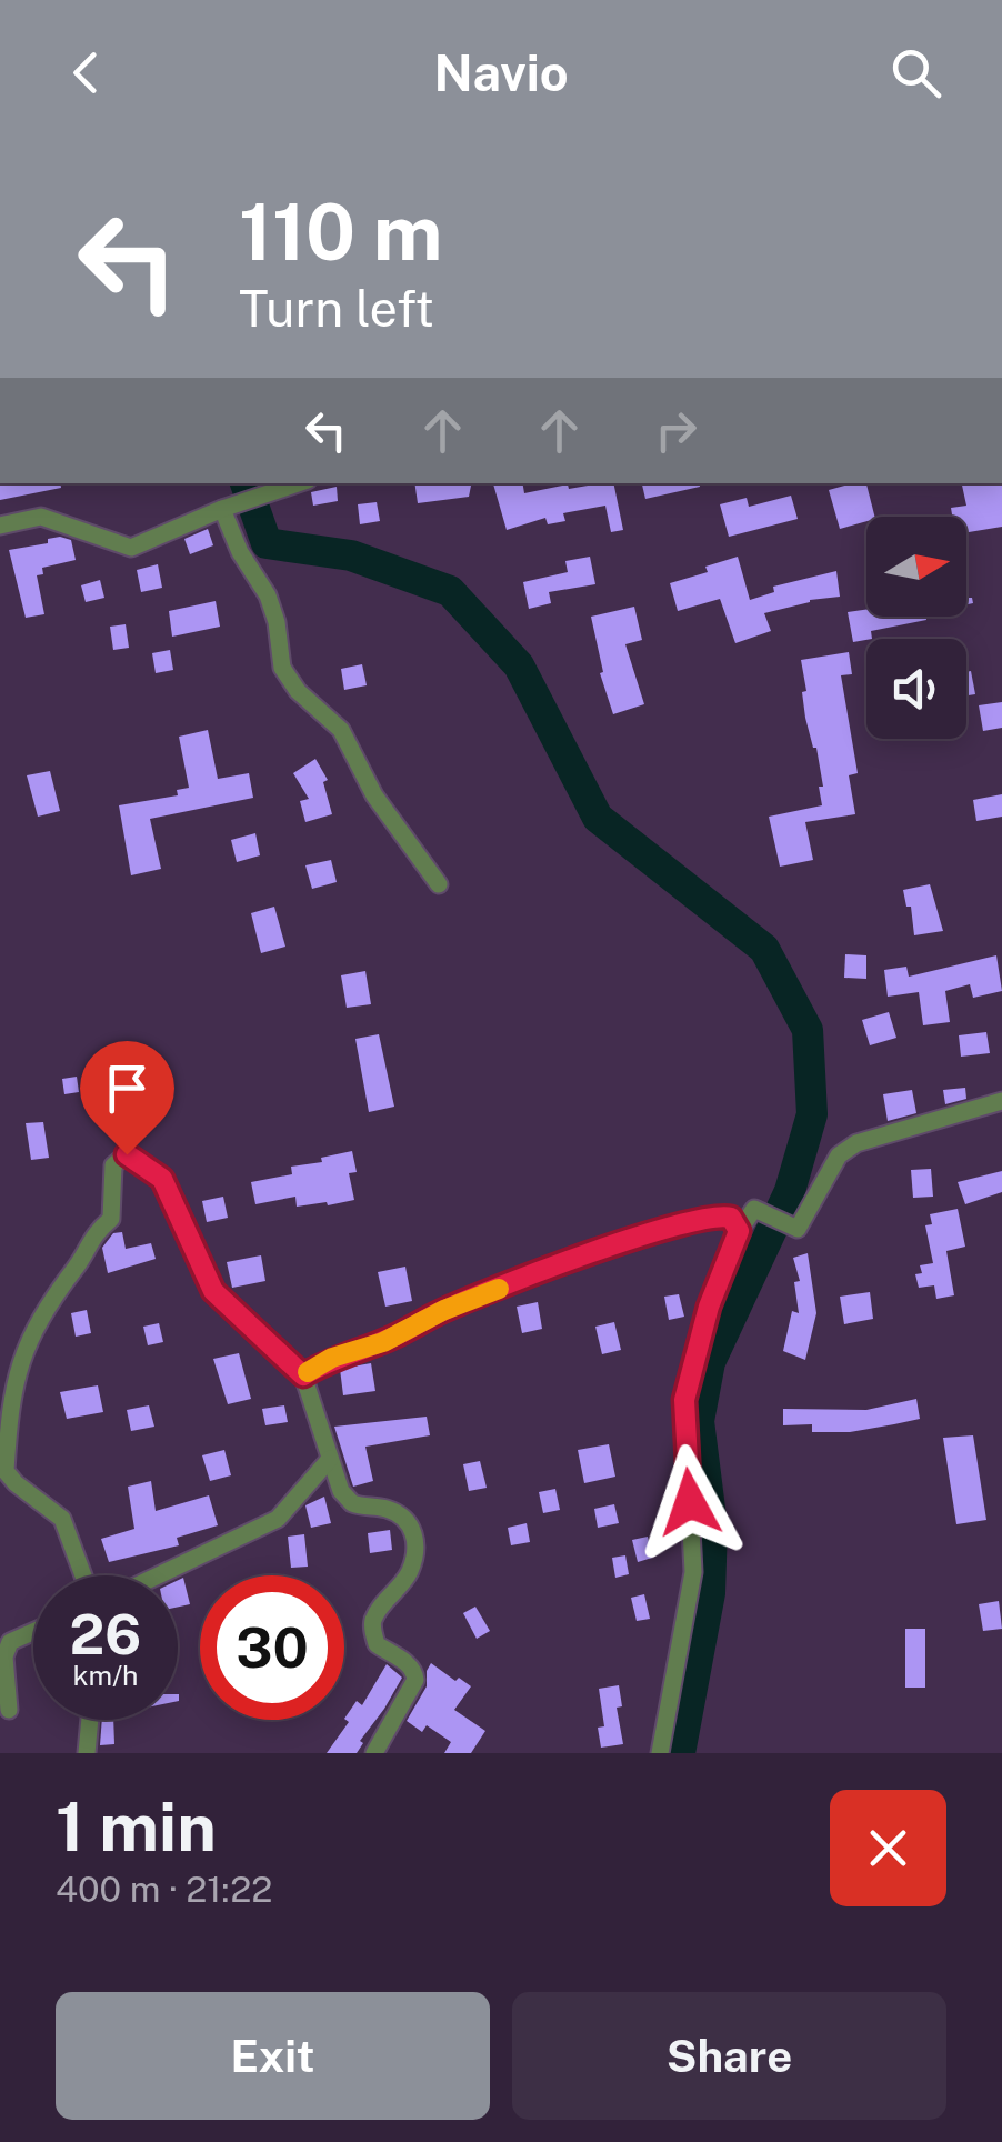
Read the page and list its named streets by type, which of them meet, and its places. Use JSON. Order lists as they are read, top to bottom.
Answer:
{
  "north": "right",
  "page": {
    "header": "Navio",
    "turn": ["110 m", "Turn left"],
    "speed": "26 km/h",
    "limit": "30",
    "heading": ["1 min", "400 m · 21:22"],
    "buttons": ["Exit", "Share"]
  }
}
